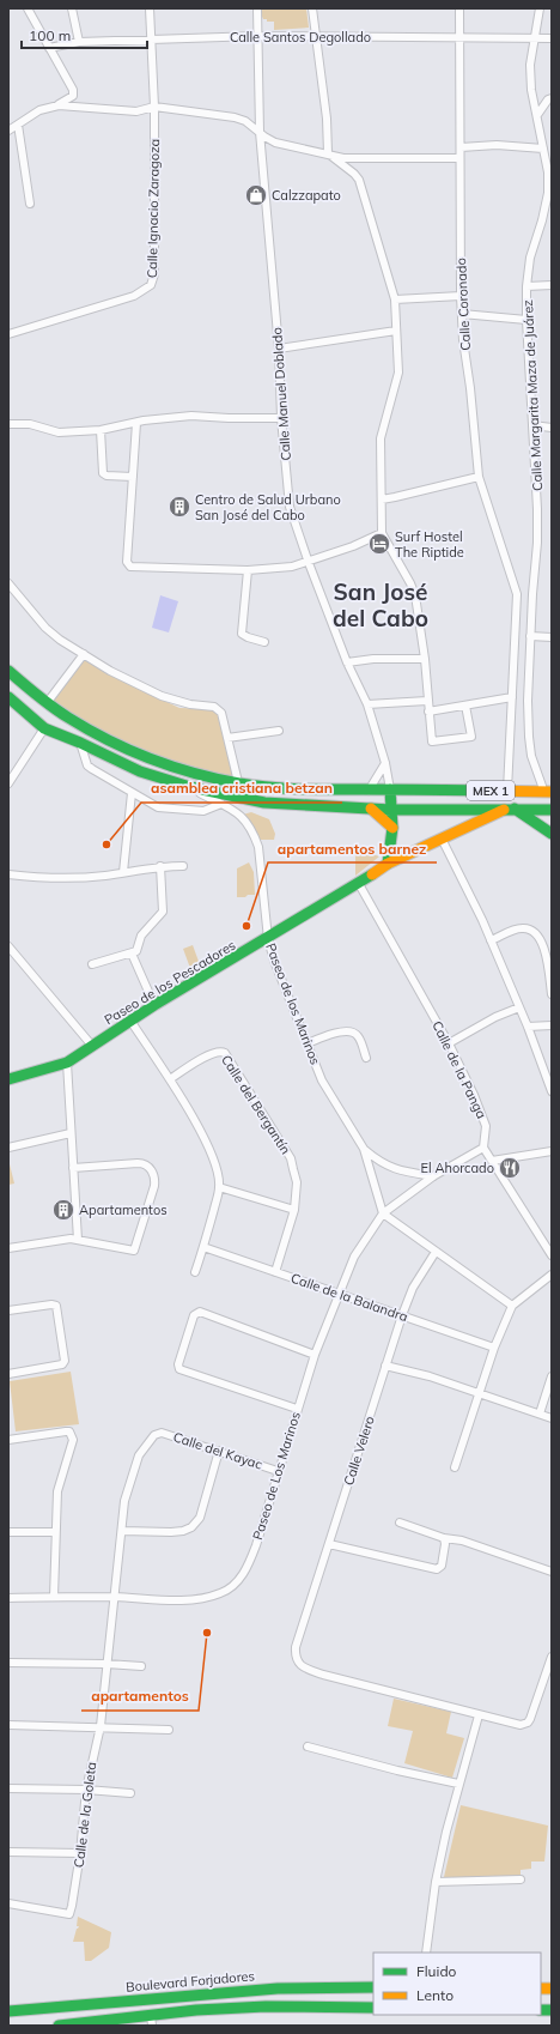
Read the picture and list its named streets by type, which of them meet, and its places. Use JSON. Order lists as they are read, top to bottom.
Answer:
{
  "streets": {
    "main road": ["MEX 1", "Paseo de los Pescadores", "Boulevard Forjadores"],
    "street": [
      "Calle Santos Degollado",
      "Calle Ignacio Zaragoza",
      "Calle Coronado",
      "Calle Manuel Doblado",
      "Calle Margarita Maza de Juárez",
      "Paseo de los Marinos",
      "Calle de la Panga",
      "Calle del Bergantín",
      "Calle de la Balandra",
      "Calle del Kayac",
      "Calle Velero",
      "Paseo de Los Marinos",
      "Calle de la Goleta"
    ]
  },
  "crossings": [
    ["Calle Santos Degollado", "Calle Ignacio Zaragoza"],
    ["Calle Santos Degollado", "Calle Coronado"],
    ["Calle Santos Degollado", "Calle Manuel Doblado"],
    ["Calle Santos Degollado", "Calle Margarita Maza de Juárez"],
    ["Calle Manuel Doblado", "MEX 1"],
    ["Calle Margarita Maza de Juárez", "MEX 1"],
    ["MEX 1", "Paseo de los Pescadores"],
    ["MEX 1", "Paseo de los Marinos"],
    ["Paseo de los Pescadores", "Paseo de los Marinos"],
    ["Paseo de los Pescadores", "Calle de la Panga"],
    ["Paseo de los Marinos", "Paseo de Los Marinos"],
    ["Calle de la Panga", "Paseo de Los Marinos"],
    ["Calle del Bergantín", "Calle de la Balandra"],
    ["Calle de la Balandra", "Calle Velero"],
    ["Calle de la Balandra", "Paseo de Los Marinos"],
    ["Calle del Kayac", "Paseo de Los Marinos"],
    ["Calle del Kayac", "Calle de la Goleta"],
    ["Paseo de Los Marinos", "Calle de la Goleta"]
  ],
  "districts": ["San José del Cabo"],
  "places": {
    "shop": ["Calzzapato"],
    "building": ["Centro de Salud Urbano San José del Cabo", "Apartamentos"],
    "hotel": ["Surf Hostel The Riptide"],
    "other": ["asamblea cristiana betzan", "apartamentos barnez", "apartamentos"],
    "restaurant": ["El Ahorcado"]
  },
  "legend": ["Fluido", "Lento"],
  "scale_bar": "100 m"
}
